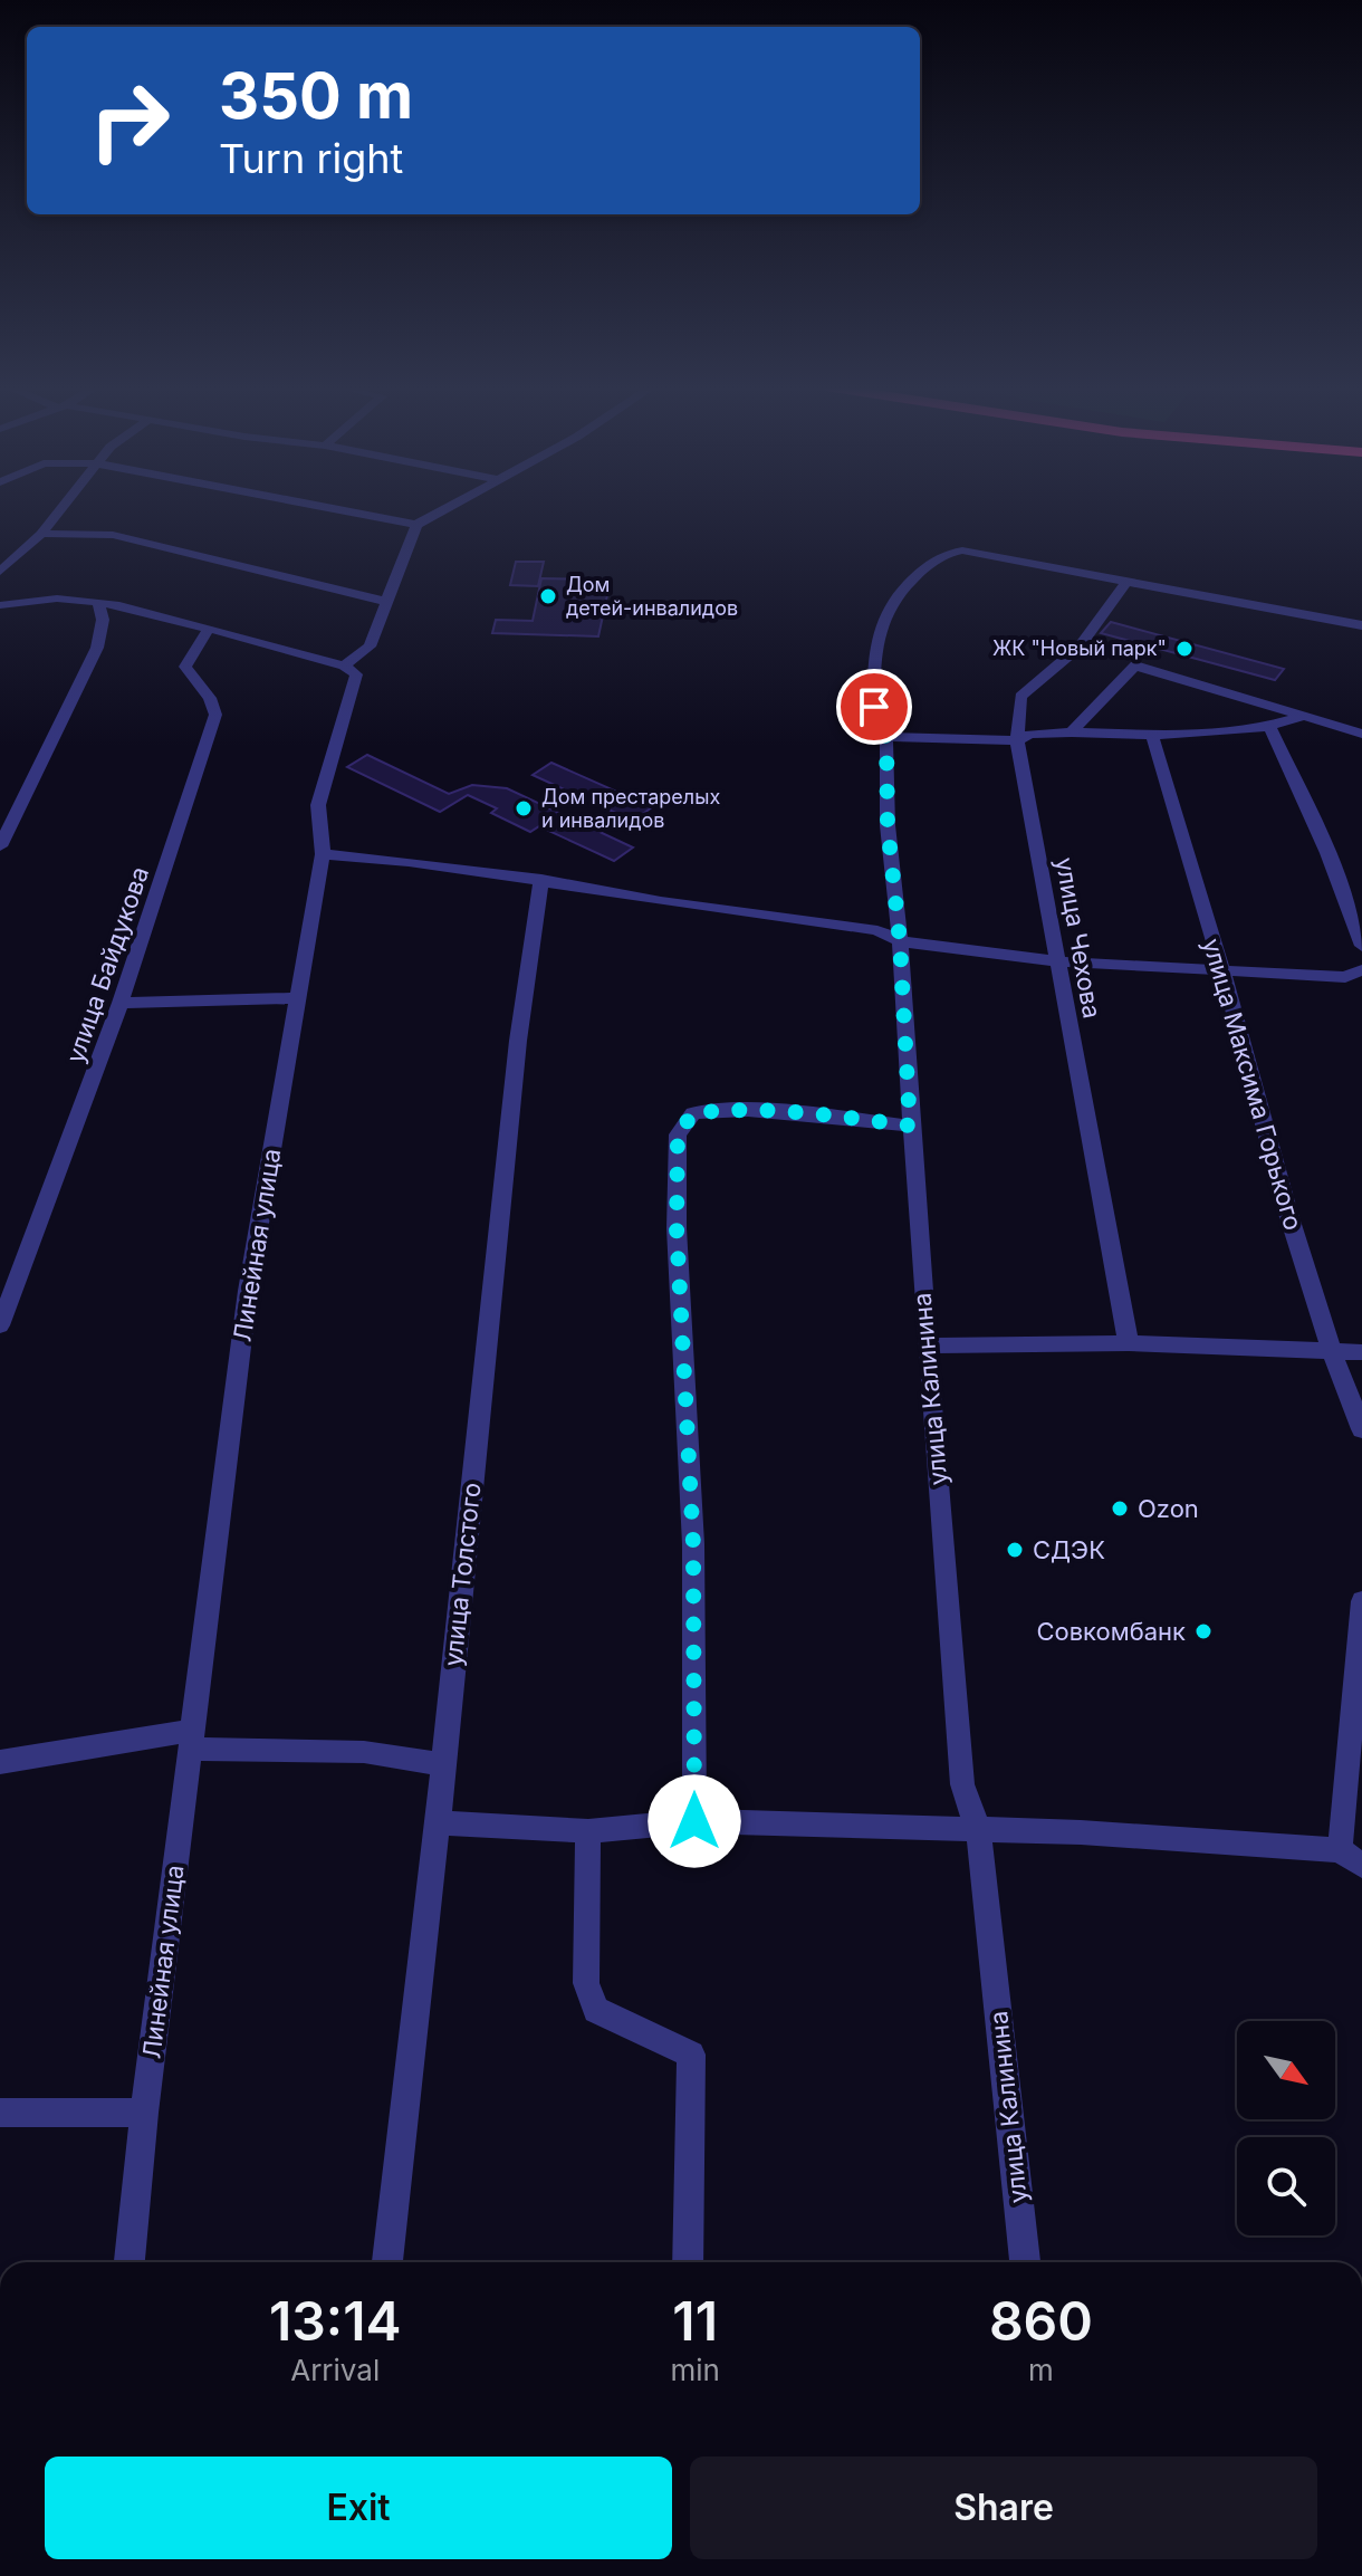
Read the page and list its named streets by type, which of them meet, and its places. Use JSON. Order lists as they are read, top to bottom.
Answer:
{
  "streets": {
    "street": [
      "улица Чехова",
      "улица Байдукова",
      "улица Максима Горького",
      "Линейная улица",
      "улица Калинина",
      "улица Толстого"
    ]
  },
  "crossings": [
    ["улица Чехова", "улица Калинина"]
  ],
  "places": [
    "Дом детей-инвалидов",
    "ЖК \"Новый парк\"",
    "Дом престарелых и инвалидов",
    "Ozon",
    "СДЭК",
    "Совкомбанк"
  ],
  "north": "bottom right",
  "page": {
    "turn": ["350 m", "Turn right"],
    "eta": [
      "13:14",
      "Arrival",
      "11",
      "min",
      "860",
      "m"
    ],
    "buttons": ["Exit", "Share"]
  }
}
